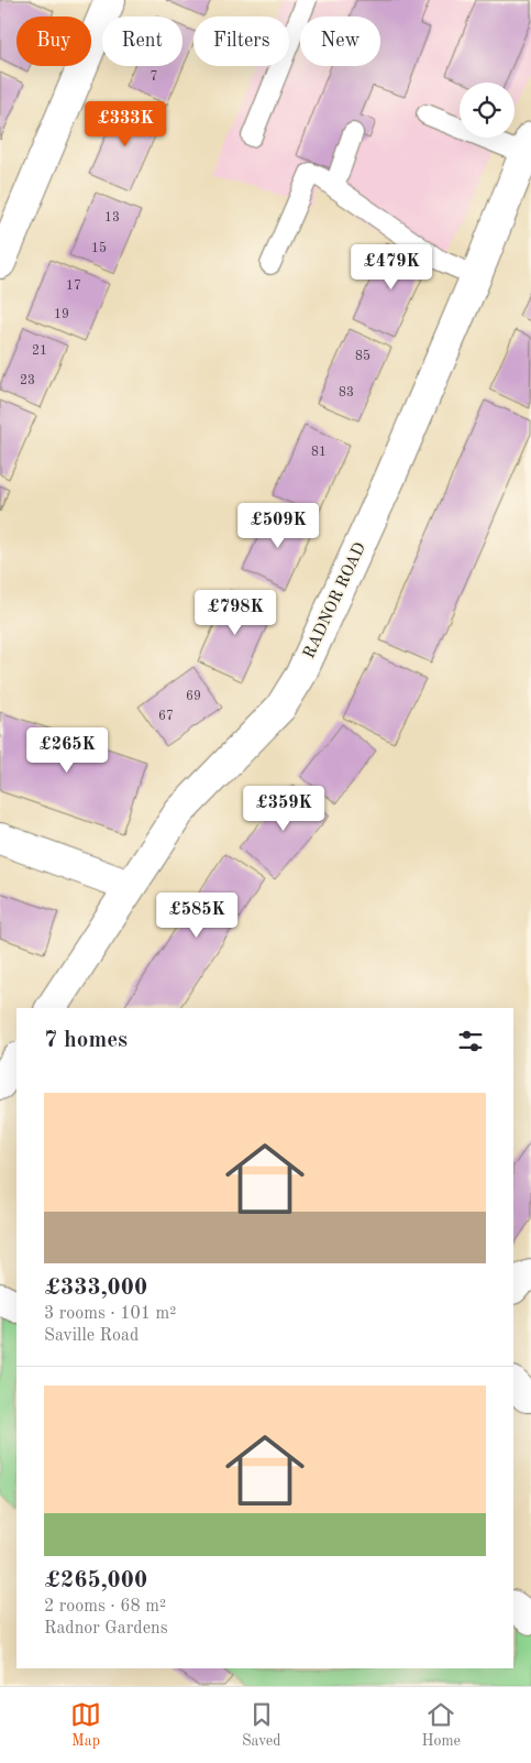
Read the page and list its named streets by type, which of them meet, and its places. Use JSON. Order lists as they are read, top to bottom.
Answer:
{
  "streets": {
    "street": ["RADNOR ROAD"]
  },
  "house_numbers": [
    "7",
    "13",
    "15",
    "17",
    "19",
    "21",
    "85",
    "23",
    "83",
    "81",
    "69",
    "67"
  ],
  "page": {
    "chip": [
      "Buy",
      "Rent",
      "Filters",
      "New"
    ],
    "price": [
      "£333K",
      "£479K",
      "£509K",
      "£798K",
      "£265K",
      "£359K",
      "£585K"
    ],
    "heading": "7 homes",
    "list": [
      {
        "name": "£333,000",
        "note": "3 rooms · 101 m² · Saville Road"
      },
      {
        "name": "£265,000",
        "note": "2 rooms · 68 m² · Radnor Gardens"
      }
    ],
    "tabs": ["Map", "Saved", "Home"]
  }
}
